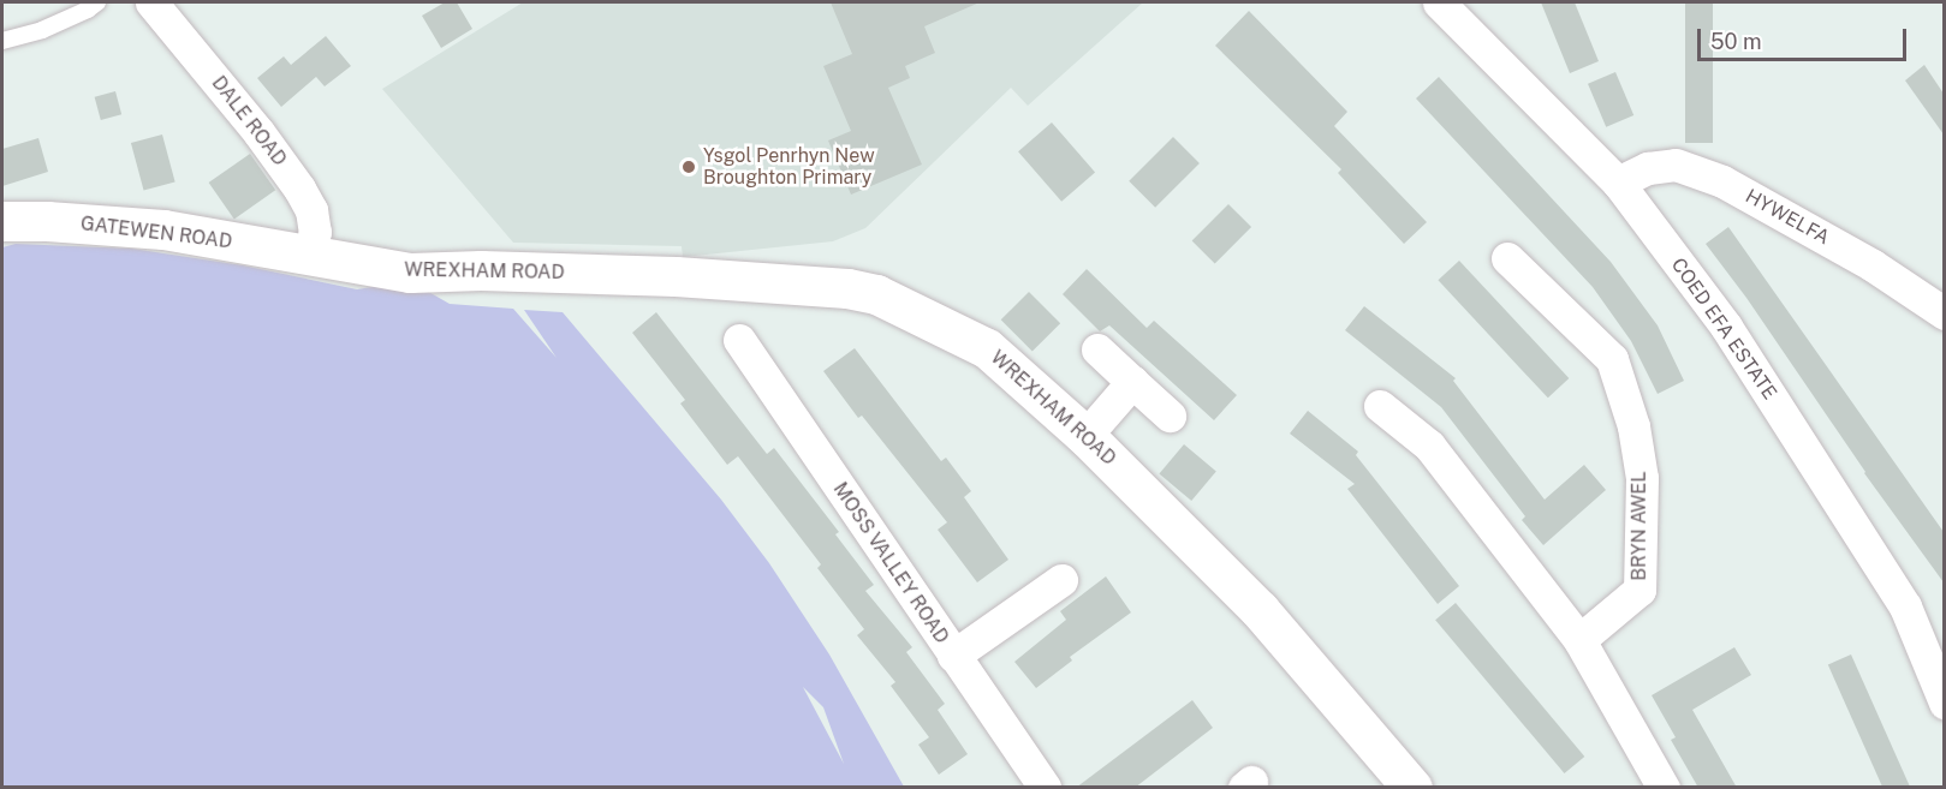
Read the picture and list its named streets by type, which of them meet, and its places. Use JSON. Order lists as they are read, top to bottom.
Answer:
{
  "streets": {
    "main road": ["GATEWEN ROAD", "WREXHAM ROAD"],
    "street": [
      "DALE ROAD",
      "HYWELFA",
      "COED EFA ESTATE",
      "BRYN AWEL",
      "MOSS VALLEY ROAD"
    ]
  },
  "crossings": [
    ["DALE ROAD", "GATEWEN ROAD"],
    ["DALE ROAD", "WREXHAM ROAD"],
    ["HYWELFA", "COED EFA ESTATE"],
    ["GATEWEN ROAD", "WREXHAM ROAD"]
  ],
  "places": ["Ysgol Penrhyn New Broughton Primary"],
  "scale_bar": "50 m"
}
